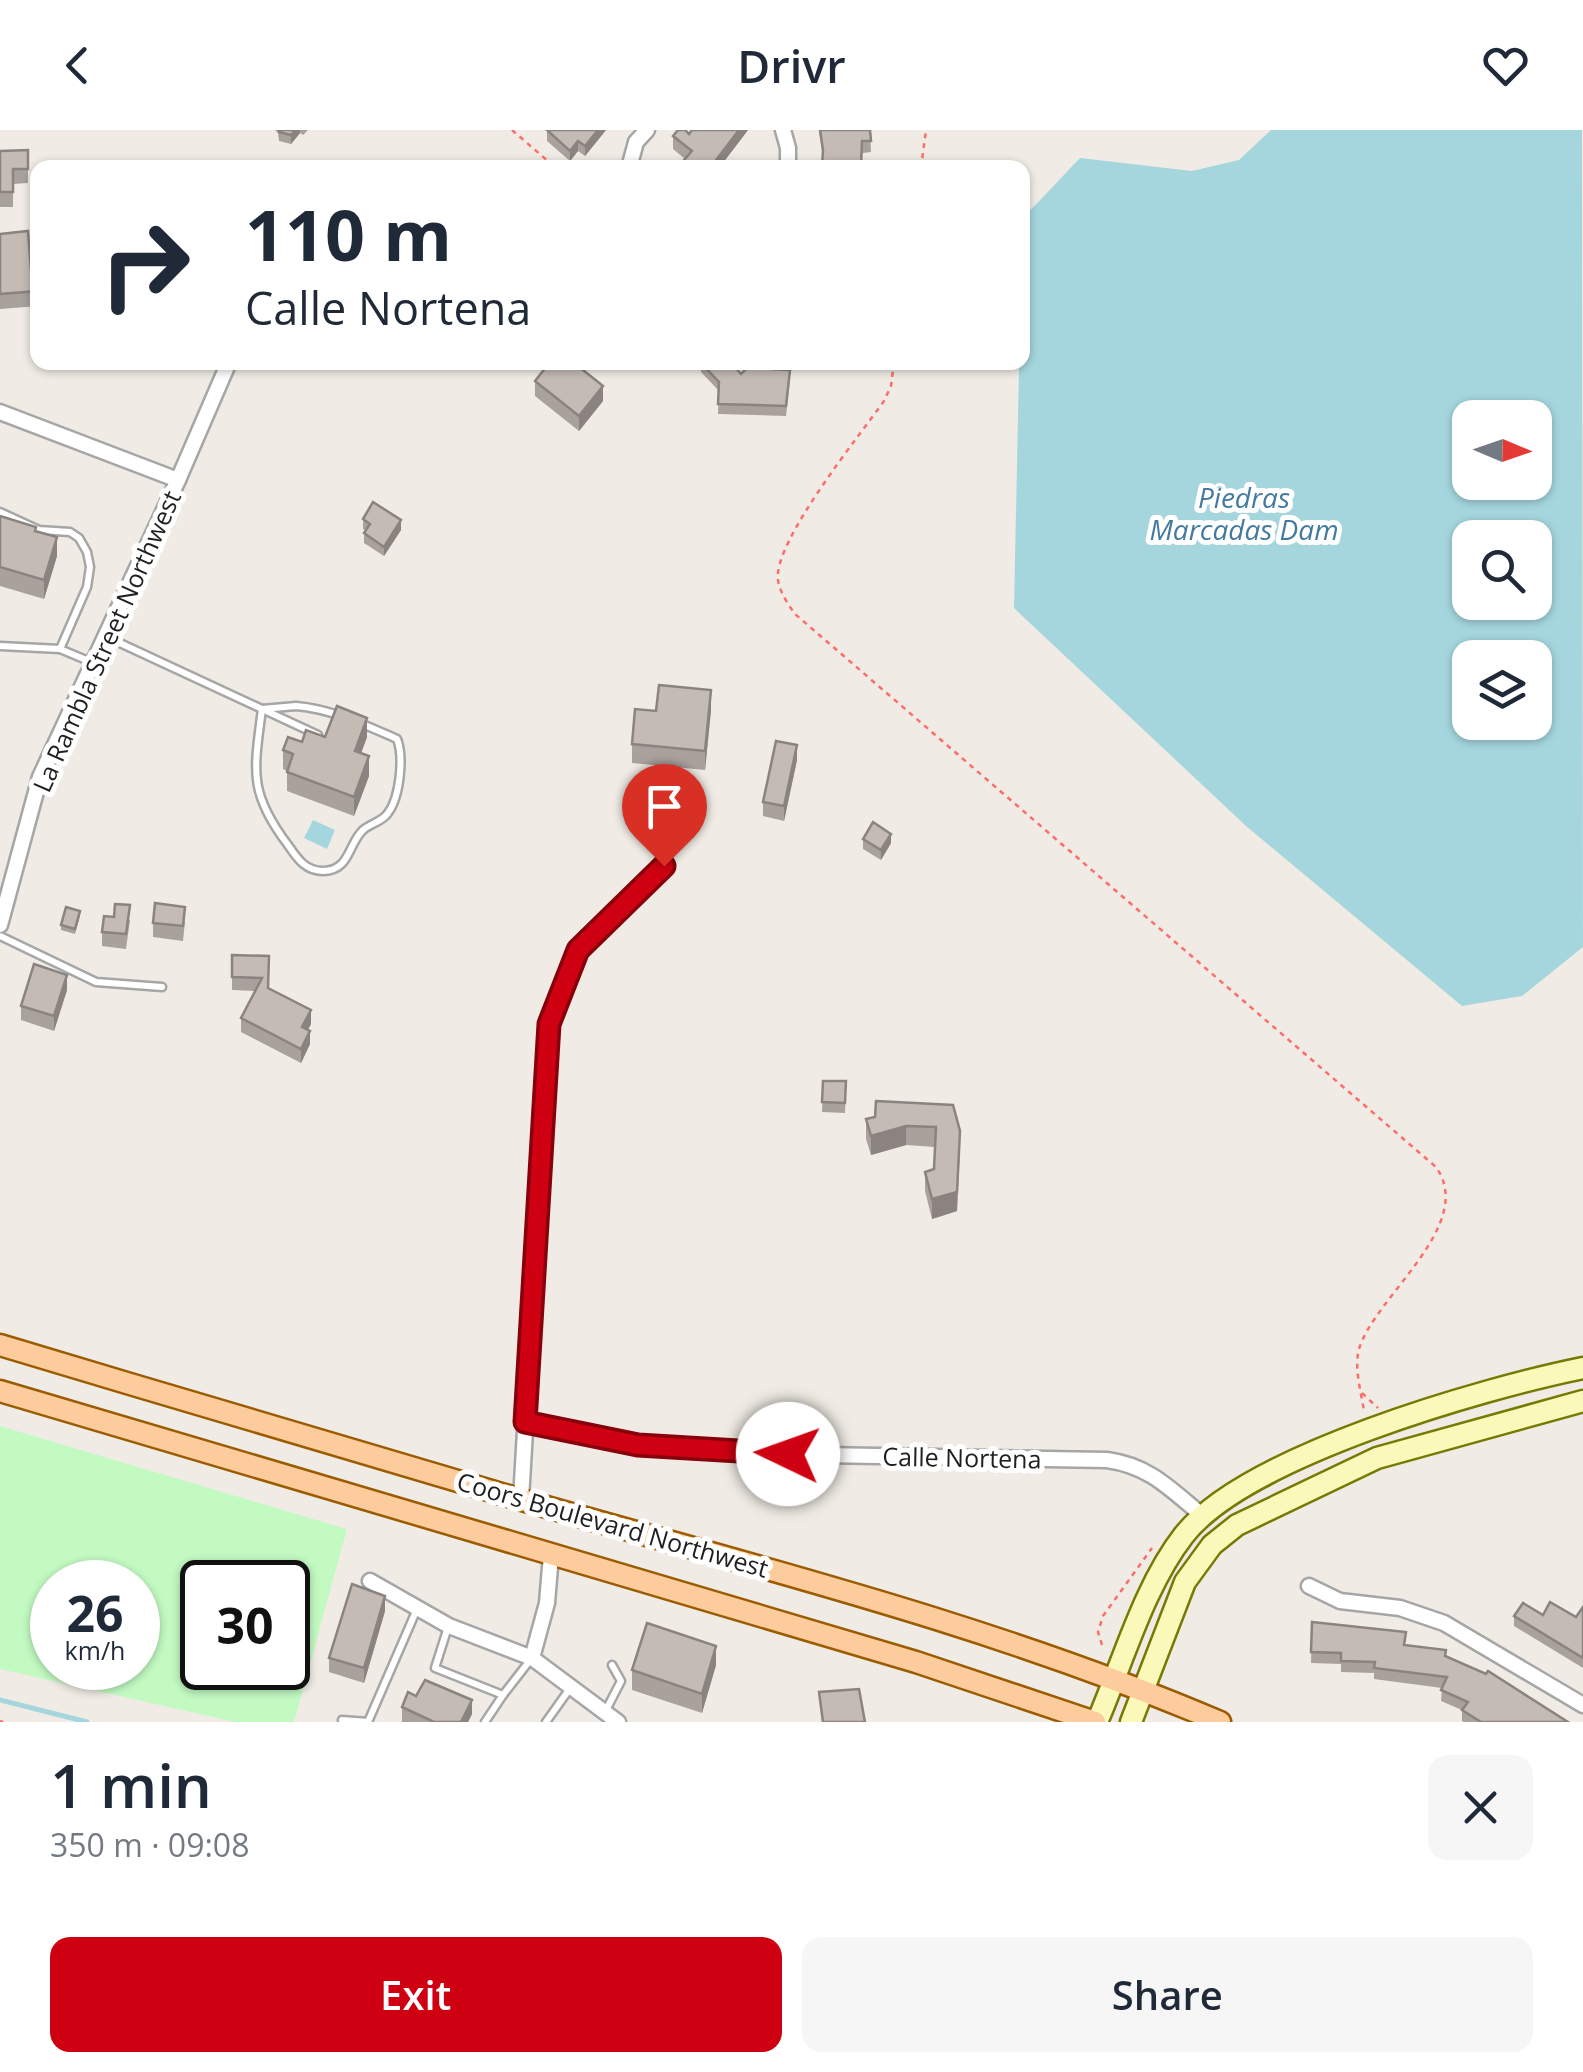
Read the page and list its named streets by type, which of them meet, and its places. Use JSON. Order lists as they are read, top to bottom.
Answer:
{
  "streets": {
    "main road": ["Coors Boulevard Northwest"],
    "street": ["La Rambla Street Northwest", "Calle Nortena"]
  },
  "water": ["Piedras Marcadas Dam"],
  "north": "right",
  "page": {
    "header": "Drivr",
    "turn": ["110 m", "Calle Nortena"],
    "speed": "26 km/h",
    "limit": "30",
    "heading": ["1 min", "350 m · 09:08"],
    "buttons": ["Exit", "Share"]
  }
}
